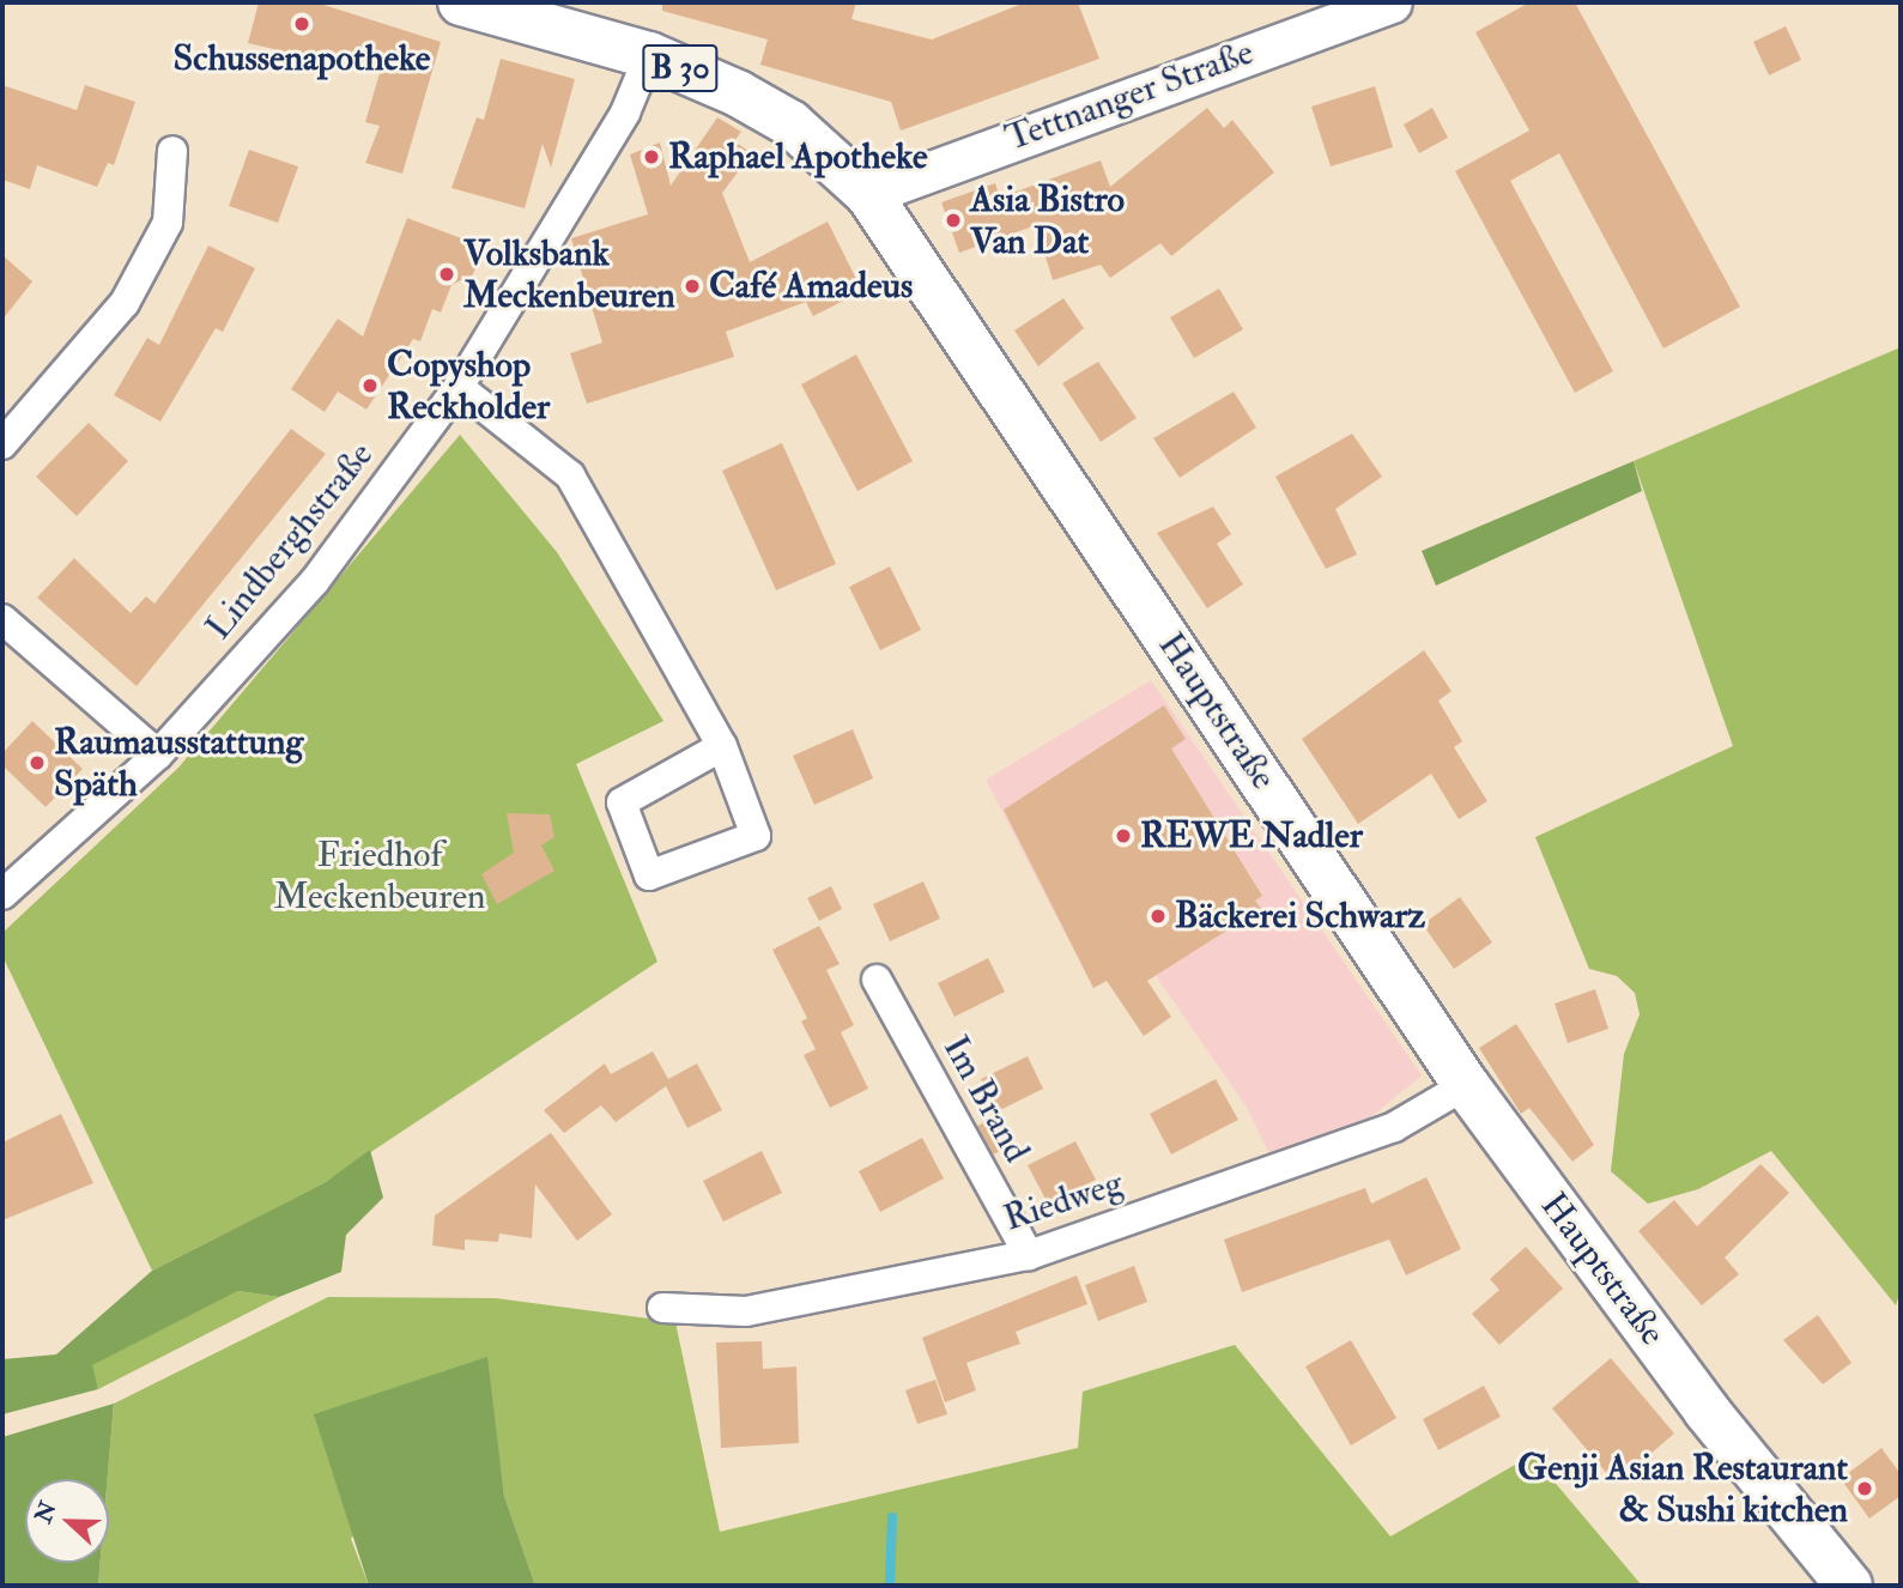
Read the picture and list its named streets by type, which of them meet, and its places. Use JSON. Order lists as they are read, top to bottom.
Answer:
{
  "streets": {
    "main road": ["B 30", "Tettnanger Straße", "Hauptstraße"],
    "street": ["Lindberghstraße", "Im Brand", "Riedweg"]
  },
  "crossings": [
    ["Tettnanger Straße", "Hauptstraße"],
    ["Lindberghstraße", "Hauptstraße"],
    ["Hauptstraße", "Riedweg"],
    ["Im Brand", "Riedweg"]
  ],
  "parks": ["Friedhof Meckenbeuren"],
  "places": [
    "Schussenapotheke",
    "Raphael Apotheke",
    "Asia Bistro Van Dat",
    "Volksbank Meckenbeuren",
    "Café Amadeus",
    "Copyshop Reckholder",
    "Raumausstattung Späth",
    "REWE Nadler",
    "Bäckerei Schwarz",
    "Genji Asian Restaurant & Sushi kitchen"
  ],
  "north": "left"
}
